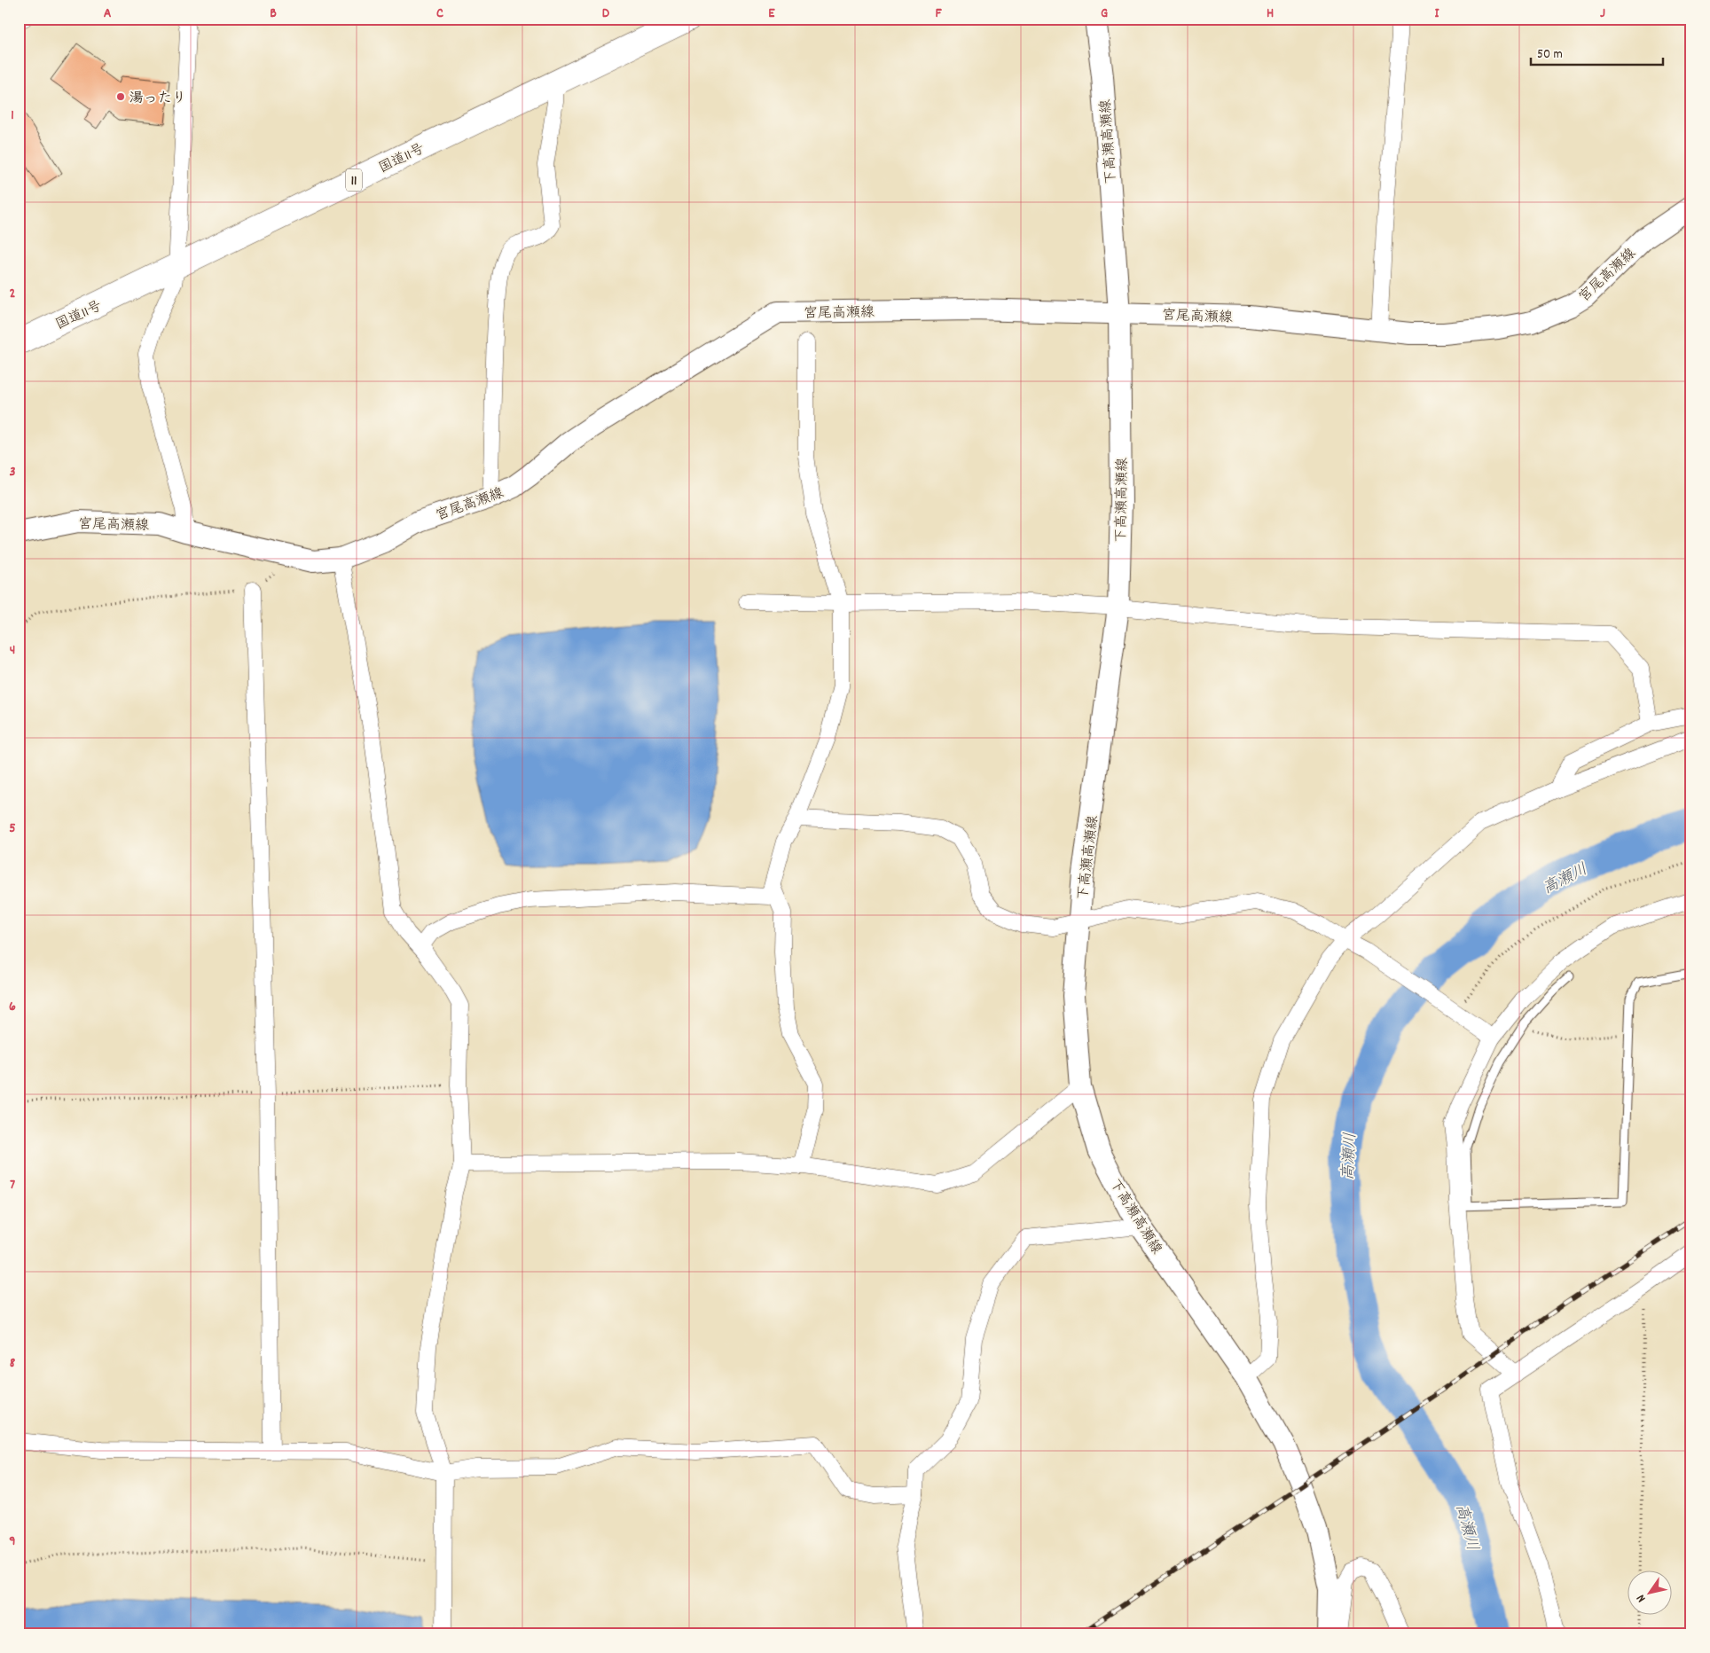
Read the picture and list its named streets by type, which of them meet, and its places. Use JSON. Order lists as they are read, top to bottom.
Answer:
{
  "streets": {
    "highway": ["国道11号", "11"],
    "main road": ["下高瀬高瀬線", "宮尾高瀬線"]
  },
  "crossings": [
    ["下高瀬高瀬線", "宮尾高瀬線"]
  ],
  "water": ["高瀬川"],
  "places": ["湯ったり"],
  "scale_bar": "50 m",
  "north": "bottom left",
  "grid": {
    "columns": [
      "A",
      "B",
      "C",
      "D",
      "E",
      "F",
      "G",
      "H",
      "I",
      "J"
    ],
    "rows": [
      "1",
      "2",
      "3",
      "4",
      "5",
      "6",
      "7",
      "8",
      "9"
    ]
  }
}
